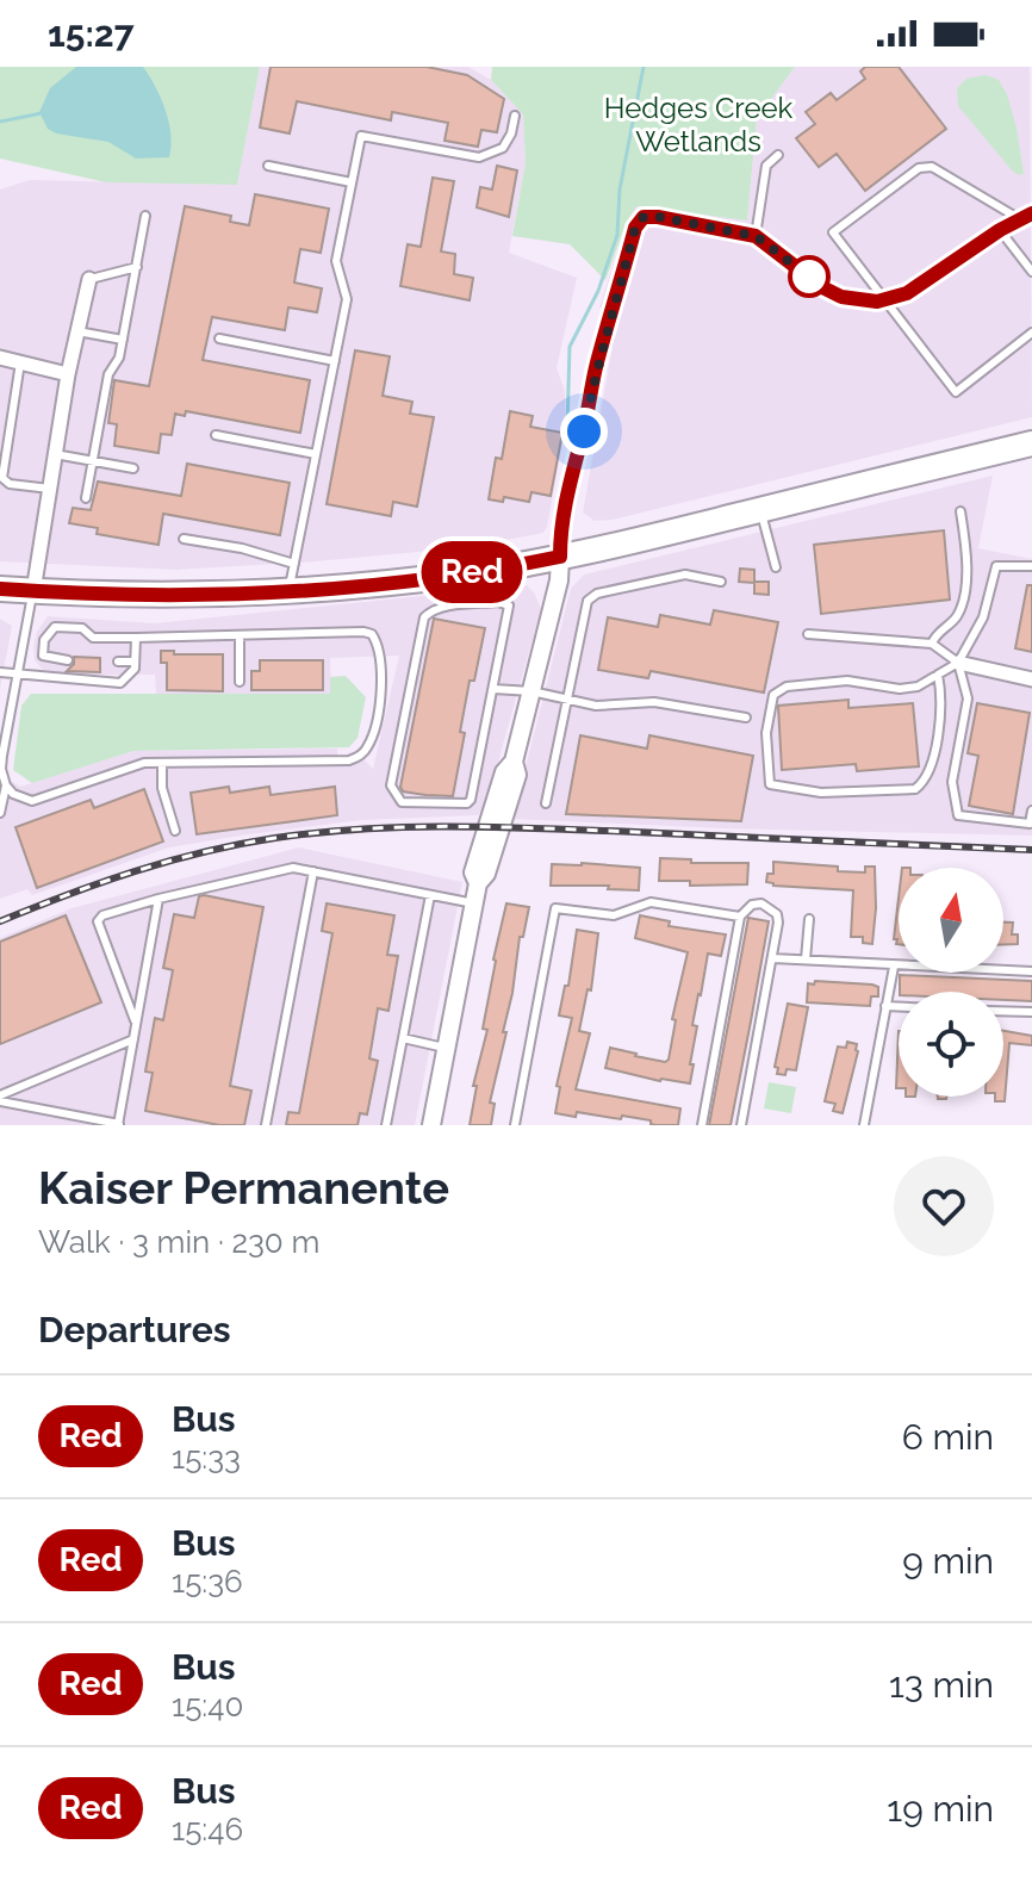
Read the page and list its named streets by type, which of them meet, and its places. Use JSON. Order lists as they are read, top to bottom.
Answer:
{
  "parks": ["Hedges Creek Wetlands"],
  "lines": ["bus line Red"],
  "north": "top",
  "page": {
    "status": "15:27",
    "on_map": "Red",
    "heading": [
      ["Kaiser Permanente", "Walk · 3 min · 230 m"],
      "Departures"
    ],
    "list": [
      {
        "mark": "Red",
        "name": "Bus",
        "note": "15:33",
        "value": "6 min"
      },
      {
        "mark": "Red",
        "name": "Bus",
        "note": "15:36",
        "value": "9 min"
      },
      {
        "mark": "Red",
        "name": "Bus",
        "note": "15:40",
        "value": "13 min"
      },
      {
        "mark": "Red",
        "name": "Bus",
        "note": "15:46",
        "value": "19 min"
      }
    ]
  }
}
